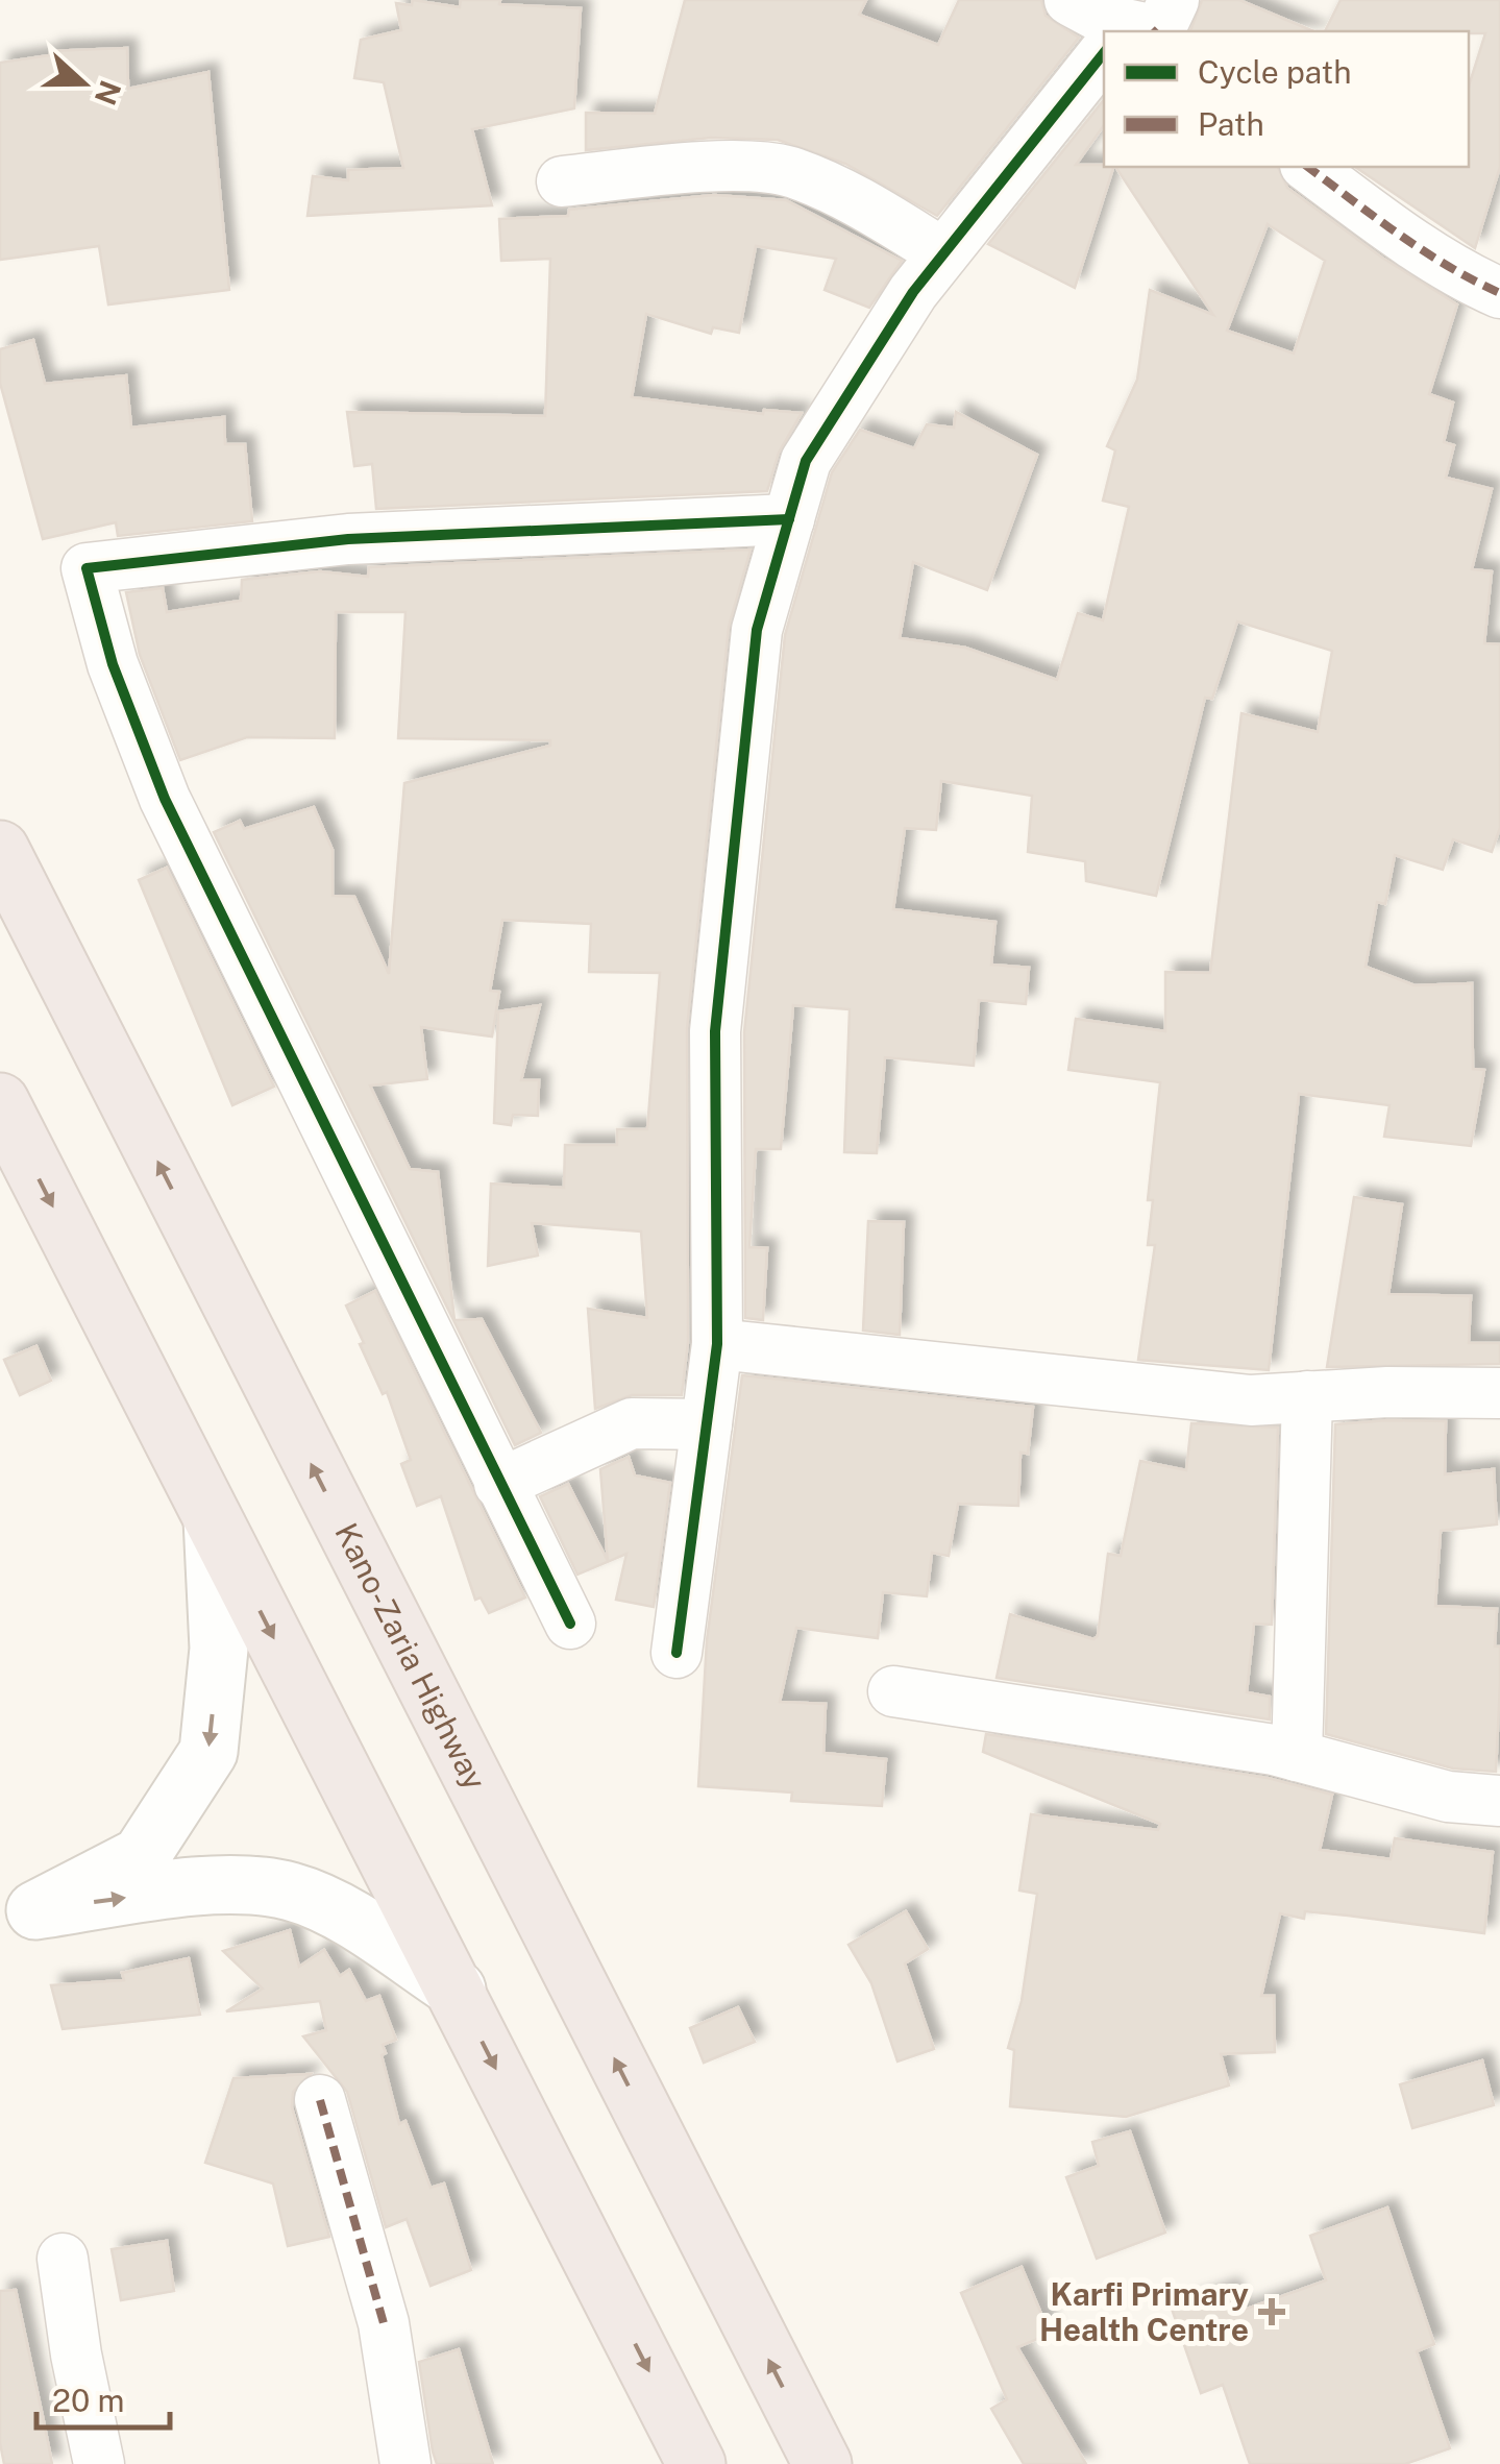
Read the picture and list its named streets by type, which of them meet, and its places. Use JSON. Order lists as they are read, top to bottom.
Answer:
{
  "streets": {
    "highway": ["Kano-Zaria Highway"]
  },
  "places": {
    "health": ["Karfi Primary Health Centre"]
  },
  "legend": ["Cycle path", "Path"],
  "scale_bar": "20 m",
  "north": "right"
}
